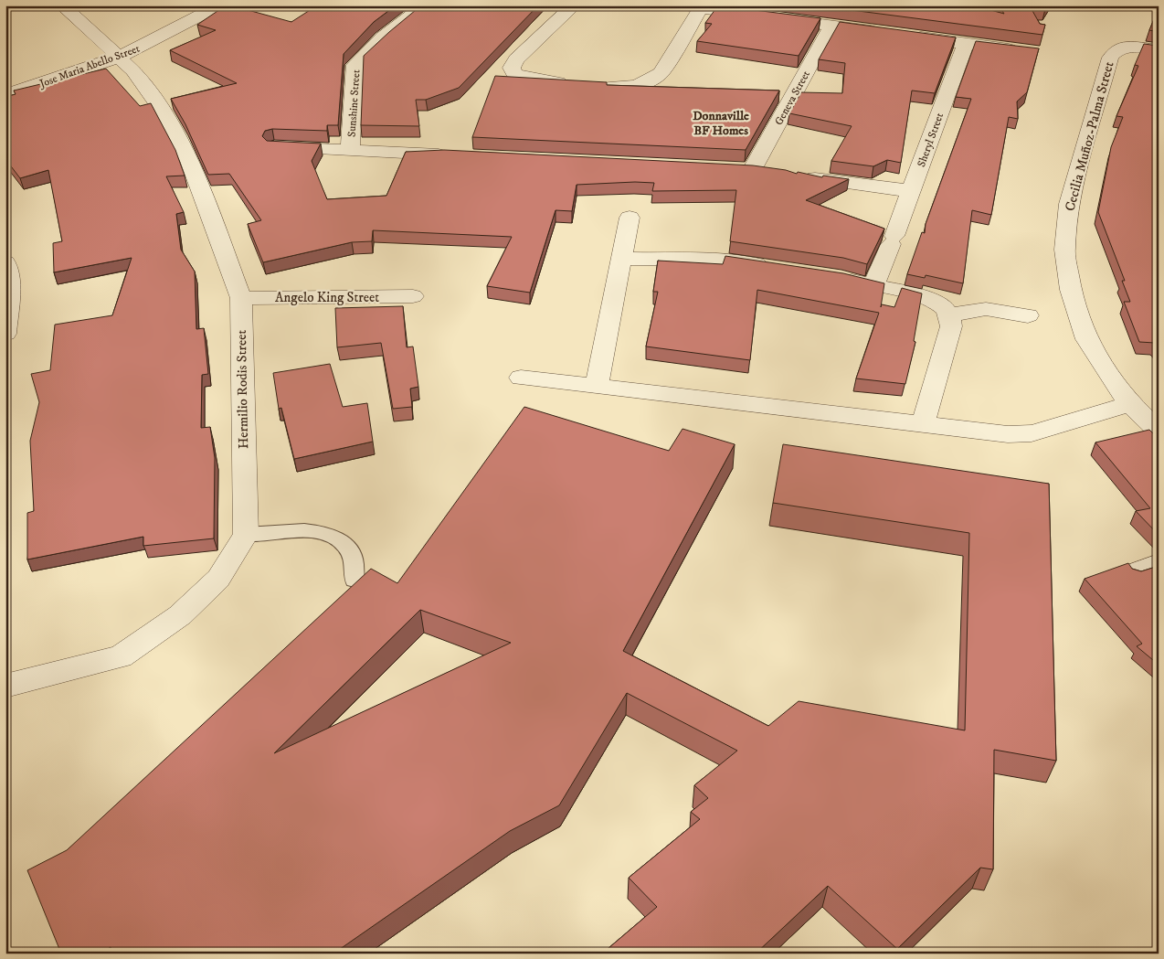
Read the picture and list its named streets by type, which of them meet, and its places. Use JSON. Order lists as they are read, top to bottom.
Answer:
{
  "streets": {
    "street": [
      "Jose Maria Abello Street",
      "Geneva Street",
      "Sunshine Street",
      "Cecilia Muñoz-Palma Street",
      "Sheryl Street",
      "Angelo King Street",
      "Hermilio Rodis Street"
    ]
  },
  "crossings": [
    ["Jose Maria Abello Street", "Hermilio Rodis Street"],
    ["Angelo King Street", "Hermilio Rodis Street"]
  ],
  "districts": ["Donnaville BF Homes"]
}
